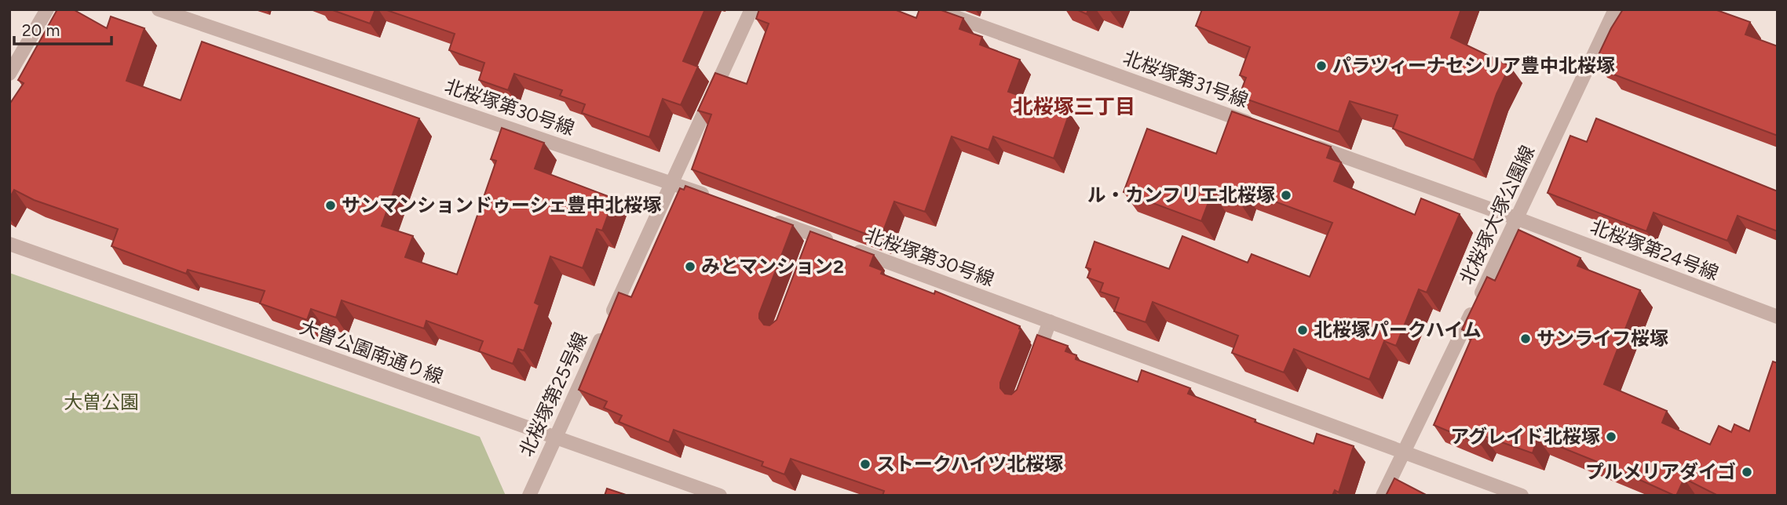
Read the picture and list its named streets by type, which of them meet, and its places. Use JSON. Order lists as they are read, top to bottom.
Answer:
{
  "streets": {
    "street": [
      "北桜塚第31号線",
      "北桜塚第30号線",
      "北桜塚大塚公園線",
      "北桜塚第24号線",
      "大曽公園南通り線",
      "北桜塚第25号線"
    ]
  },
  "crossings": [
    ["北桜塚第30号線", "北桜塚大塚公園線"],
    ["北桜塚第30号線", "北桜塚第25号線"],
    ["北桜塚大塚公園線", "北桜塚第24号線"],
    ["大曽公園南通り線", "北桜塚第25号線"]
  ],
  "districts": ["北桜塚三丁目"],
  "parks": ["大曽公園"],
  "places": [
    "パラツィーナセシリア豊中北桜塚",
    "ル・カンフリエ北桜塚",
    "サンマンションドゥーシェ豊中北桜塚",
    "みとマンション2",
    "北桜塚パークハイム",
    "サンライフ桜塚",
    "アグレイド北桜塚",
    "ストークハイツ北桜塚",
    "プルメリアダイゴ"
  ],
  "scale_bar": "20 m"
}
